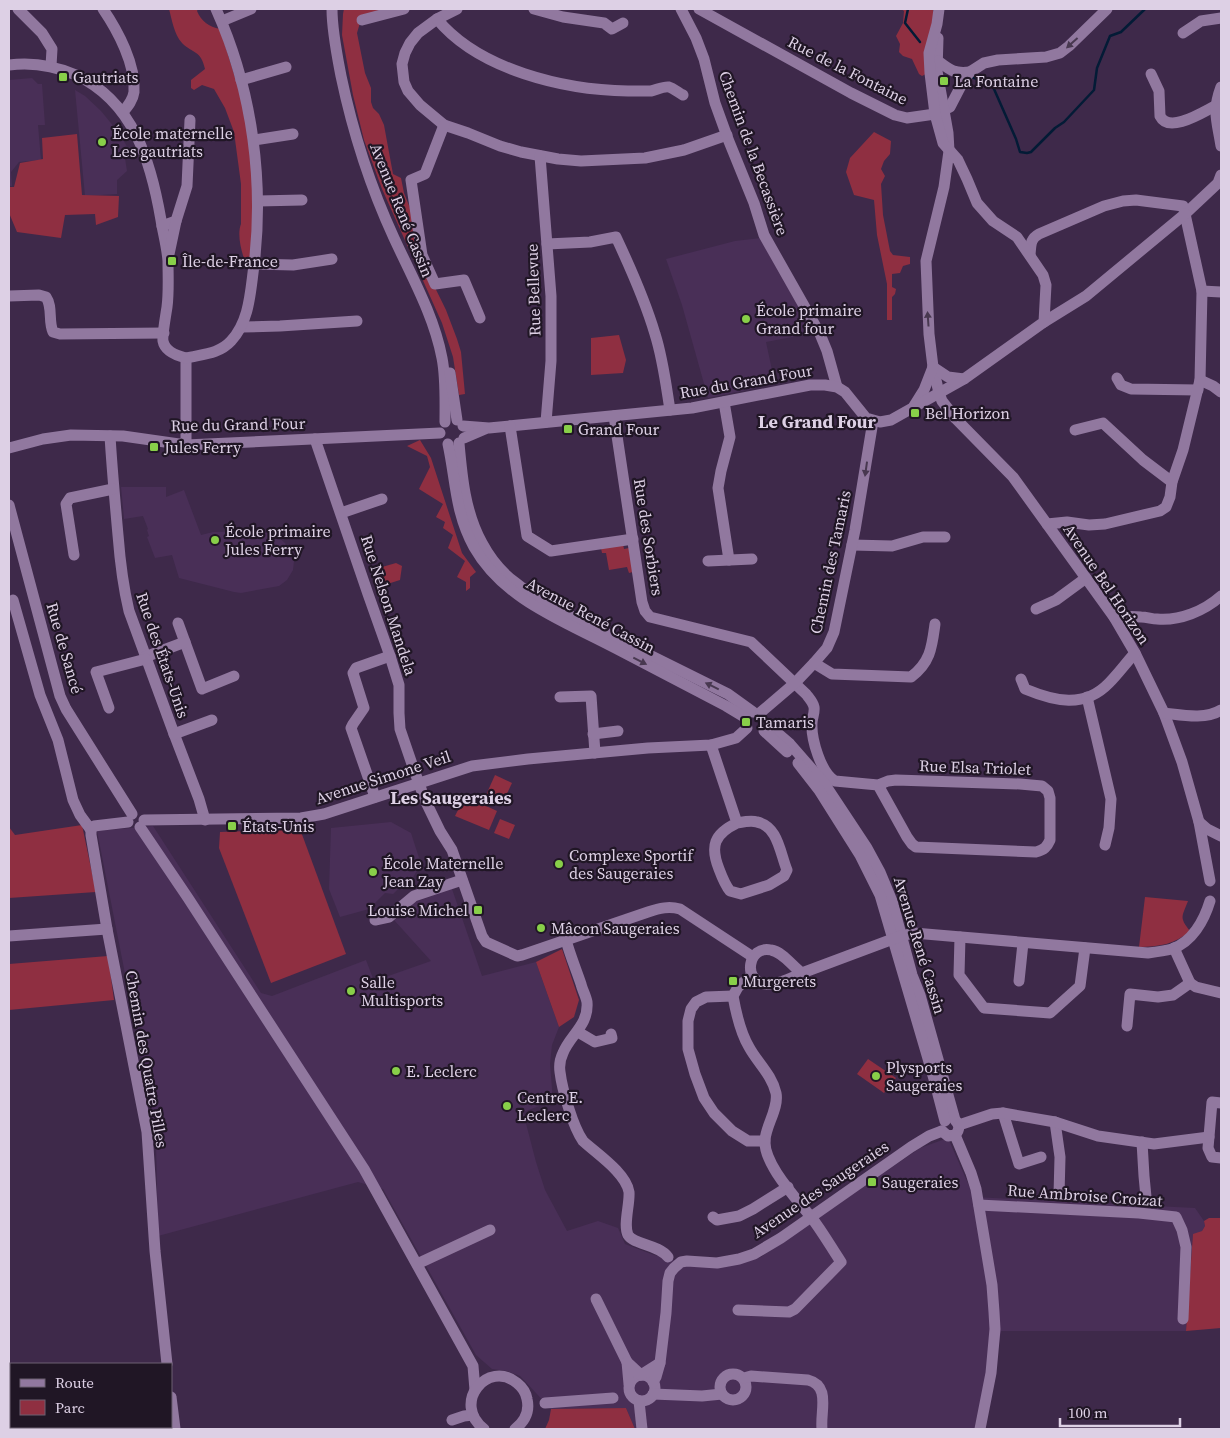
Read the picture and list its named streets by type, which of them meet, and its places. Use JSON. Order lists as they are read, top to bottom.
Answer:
{
  "streets": {
    "street": [
      "Rue de la Fontaine",
      "Chemin de la Becassière",
      "Avenue René Cassin",
      "Rue Bellevue",
      "Rue du Grand Four",
      "Rue des Sorbiers",
      "Chemin des Tamaris",
      "Avenue Bel Horizon",
      "Rue Nelson Mandela",
      "Rue de Sancé",
      "Rue des États-Unis",
      "Rue Elsa Triolet",
      "Avenue Simone Veil",
      "Chemin des Quatre Pilles",
      "Avenue des Saugeraies",
      "Rue Ambroise Croizat"
    ]
  },
  "crossings": [
    ["Chemin de la Becassière", "Rue du Grand Four"],
    ["Avenue René Cassin", "Rue du Grand Four"],
    ["Avenue René Cassin", "Chemin des Tamaris"],
    ["Avenue René Cassin", "Avenue Simone Veil"],
    ["Avenue René Cassin", "Avenue des Saugeraies"],
    ["Avenue René Cassin", "Rue Ambroise Croizat"],
    ["Rue Bellevue", "Rue du Grand Four"],
    ["Rue du Grand Four", "Rue des Sorbiers"],
    ["Rue du Grand Four", "Chemin des Tamaris"],
    ["Rue du Grand Four", "Rue Nelson Mandela"],
    ["Rue du Grand Four", "Rue des États-Unis"],
    ["Rue des Sorbiers", "Chemin des Tamaris"],
    ["Rue des Sorbiers", "Rue Elsa Triolet"],
    ["Chemin des Tamaris", "Rue Elsa Triolet"],
    ["Chemin des Tamaris", "Avenue Simone Veil"],
    ["Rue Nelson Mandela", "Avenue Simone Veil"],
    ["Rue des États-Unis", "Avenue Simone Veil"]
  ],
  "one_way": ["Chemin des Tamaris"],
  "districts": ["Le Grand Four", "Les Saugeraies"],
  "places": {
    "transit": [
      "Gautriats",
      "La Fontaine",
      "Île-de-France",
      "Bel Horizon",
      "Grand Four",
      "Jules Ferry",
      "Tamaris",
      "États-Unis",
      "Louise Michel",
      "Murgerets",
      "Saugeraies"
    ],
    "other": [
      "École maternelle Les gautriats",
      "École primaire Grand four",
      "École primaire Jules Ferry",
      "Complexe Sportif des Saugeraies",
      "École Maternelle Jean Zay",
      "Mâcon Saugeraies",
      "Salle Multisports",
      "E. Leclerc",
      "Plysports Saugeraies",
      "Centre E. Leclerc"
    ]
  },
  "legend": ["Route", "Parc"],
  "scale_bar": "100 m"
}
